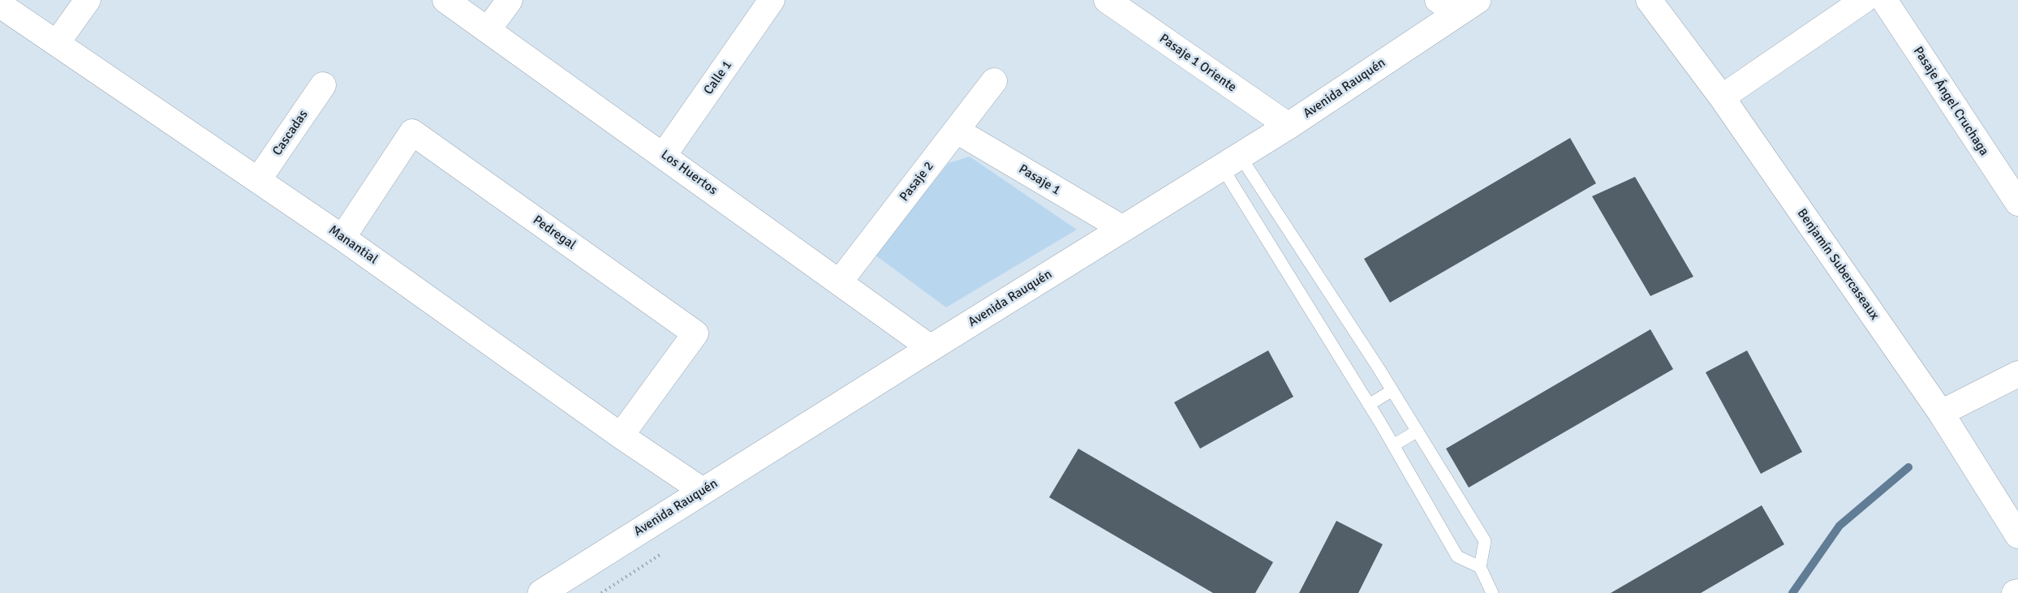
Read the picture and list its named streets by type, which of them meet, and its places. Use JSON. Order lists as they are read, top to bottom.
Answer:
{
  "streets": {
    "main road": ["Avenida Rauquén"],
    "street": [
      "Pasaje 1 Oriente",
      "Calle 1",
      "Pasaje Ángel Cruchaga",
      "Cascadas",
      "Los Huertos",
      "Pasaje 1",
      "Pasaje 2",
      "Pedregal",
      "Manantial",
      "Benjamín Subercaseaux"
    ]
  },
  "crossings": [
    ["Pasaje 1 Oriente", "Avenida Rauquén"],
    ["Calle 1", "Los Huertos"],
    ["Avenida Rauquén", "Los Huertos"],
    ["Avenida Rauquén", "Pasaje 1"],
    ["Avenida Rauquén", "Manantial"],
    ["Cascadas", "Manantial"],
    ["Los Huertos", "Pasaje 2"],
    ["Pasaje 1", "Pasaje 2"],
    ["Pedregal", "Manantial"]
  ]
}
